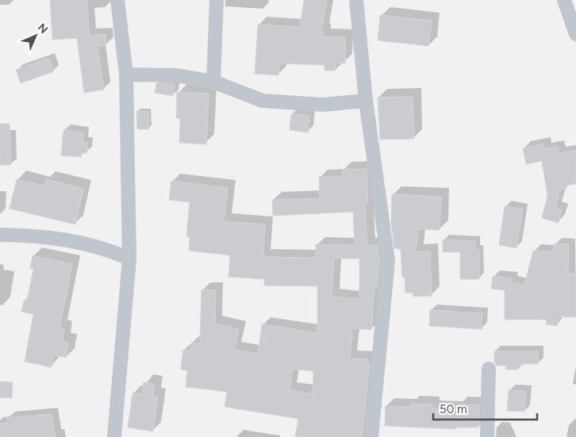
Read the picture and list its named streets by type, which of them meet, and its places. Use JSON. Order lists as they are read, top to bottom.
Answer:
{
  "scale_bar": "50 m",
  "north": "top right"
}
